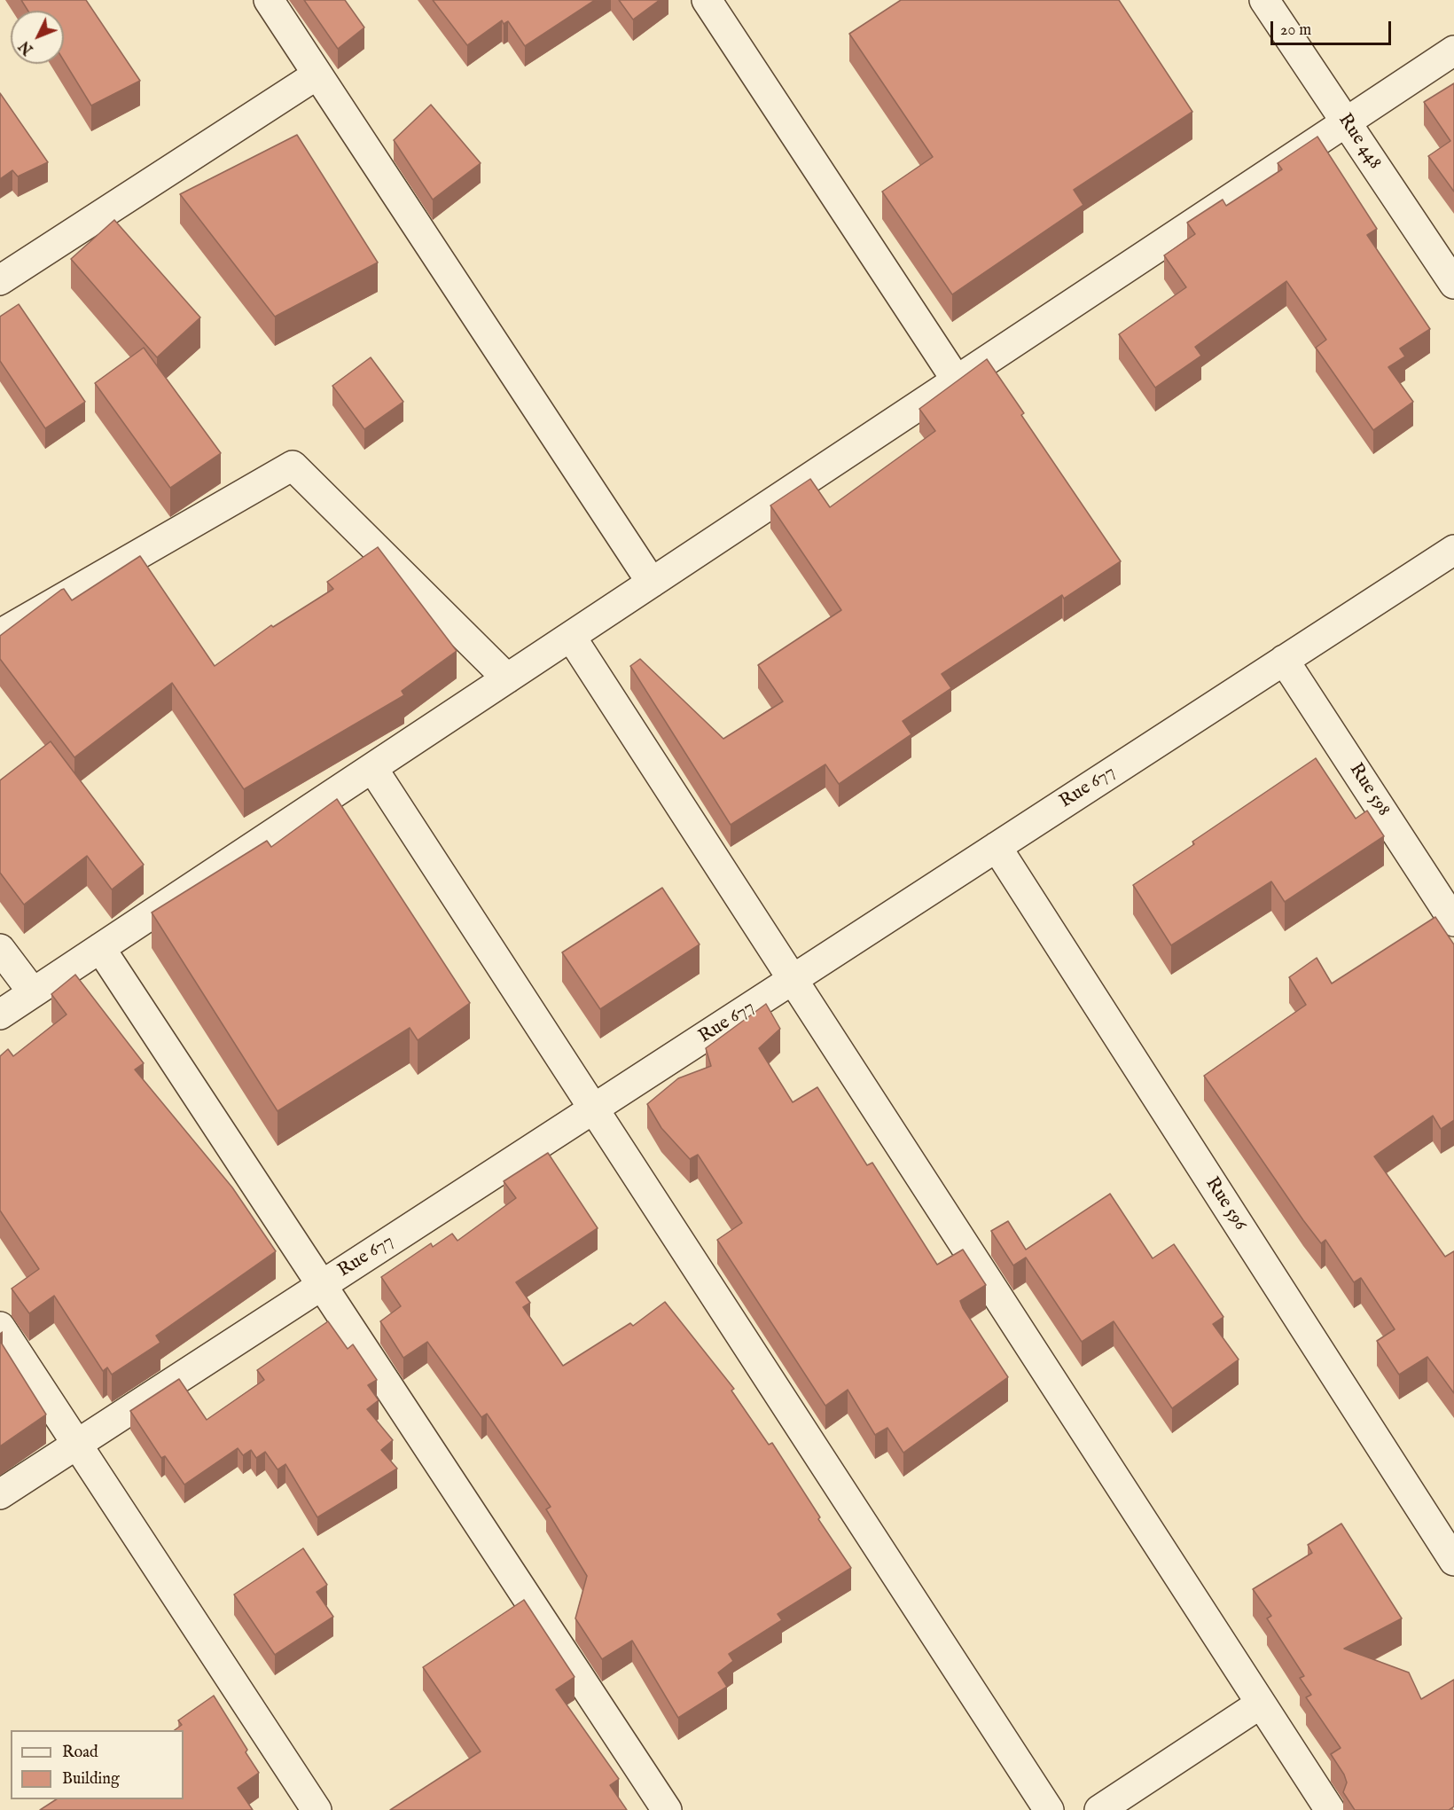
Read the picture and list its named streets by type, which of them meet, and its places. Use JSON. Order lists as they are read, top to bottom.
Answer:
{
  "streets": {
    "street": [
      "Rue 448",
      "Rue 677",
      "Rue 598",
      "Rue 596"
    ]
  },
  "crossings": [
    ["Rue 677", "Rue 598"],
    ["Rue 677", "Rue 596"]
  ],
  "legend": ["Road", "Building"],
  "scale_bar": "20 m",
  "north": "bottom left"
}
